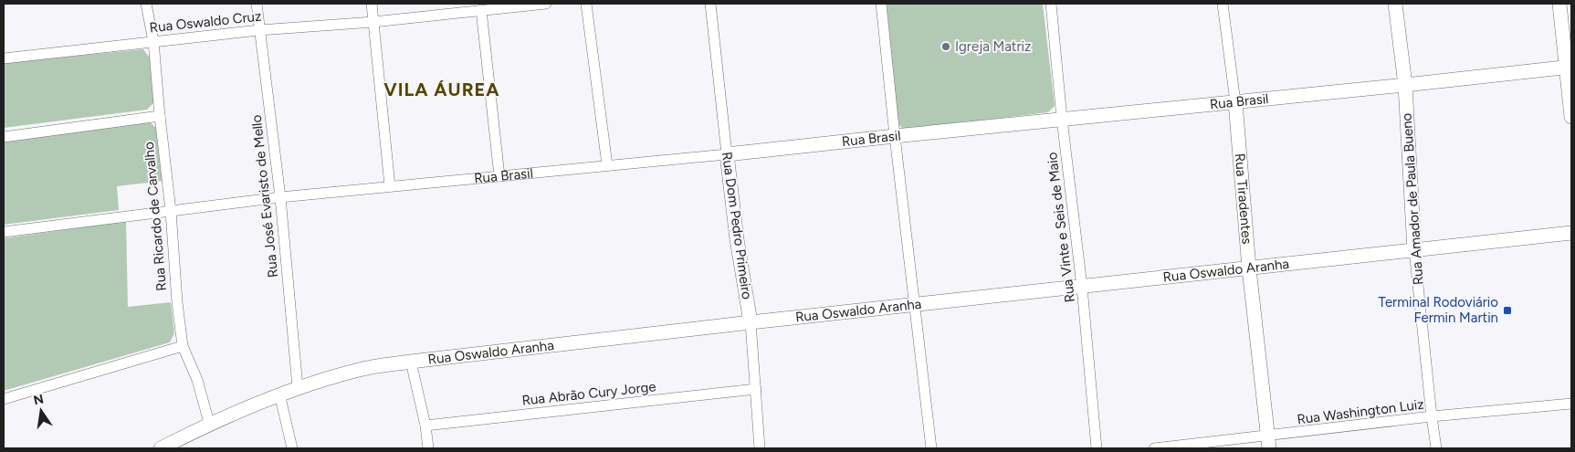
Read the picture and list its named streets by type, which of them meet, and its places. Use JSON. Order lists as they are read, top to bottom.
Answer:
{
  "streets": {
    "street": [
      "Rua Oswaldo Cruz",
      "Rua Brasil",
      "Rua José Evaristo de Mello",
      "Rua Tiradentes",
      "Rua Amador de Paula Bueno",
      "Rua Ricardo de Carvalho",
      "Rua Dom Pedro Primeiro",
      "Rua Vinte e Seis de Maio",
      "Rua Oswaldo Aranha",
      "Rua Abrão Cury Jorge",
      "Rua Washington Luiz"
    ]
  },
  "crossings": [
    ["Rua Oswaldo Cruz", "Rua José Evaristo de Mello"],
    ["Rua Oswaldo Cruz", "Rua Ricardo de Carvalho"],
    ["Rua Brasil", "Rua José Evaristo de Mello"],
    ["Rua Brasil", "Rua Tiradentes"],
    ["Rua Brasil", "Rua Amador de Paula Bueno"],
    ["Rua Brasil", "Rua Ricardo de Carvalho"],
    ["Rua Brasil", "Rua Dom Pedro Primeiro"],
    ["Rua Brasil", "Rua Vinte e Seis de Maio"],
    ["Rua José Evaristo de Mello", "Rua Oswaldo Aranha"],
    ["Rua Tiradentes", "Rua Oswaldo Aranha"],
    ["Rua Tiradentes", "Rua Washington Luiz"],
    ["Rua Amador de Paula Bueno", "Rua Oswaldo Aranha"],
    ["Rua Amador de Paula Bueno", "Rua Washington Luiz"],
    ["Rua Ricardo de Carvalho", "Rua Oswaldo Aranha"],
    ["Rua Dom Pedro Primeiro", "Rua Oswaldo Aranha"],
    ["Rua Dom Pedro Primeiro", "Rua Abrão Cury Jorge"],
    ["Rua Vinte e Seis de Maio", "Rua Oswaldo Aranha"]
  ],
  "districts": ["VILA ÁUREA"],
  "places": {
    "other": ["Igreja Matriz"],
    "transit": ["Terminal Rodoviário Fermin Martin"]
  },
  "north": "top"
}
